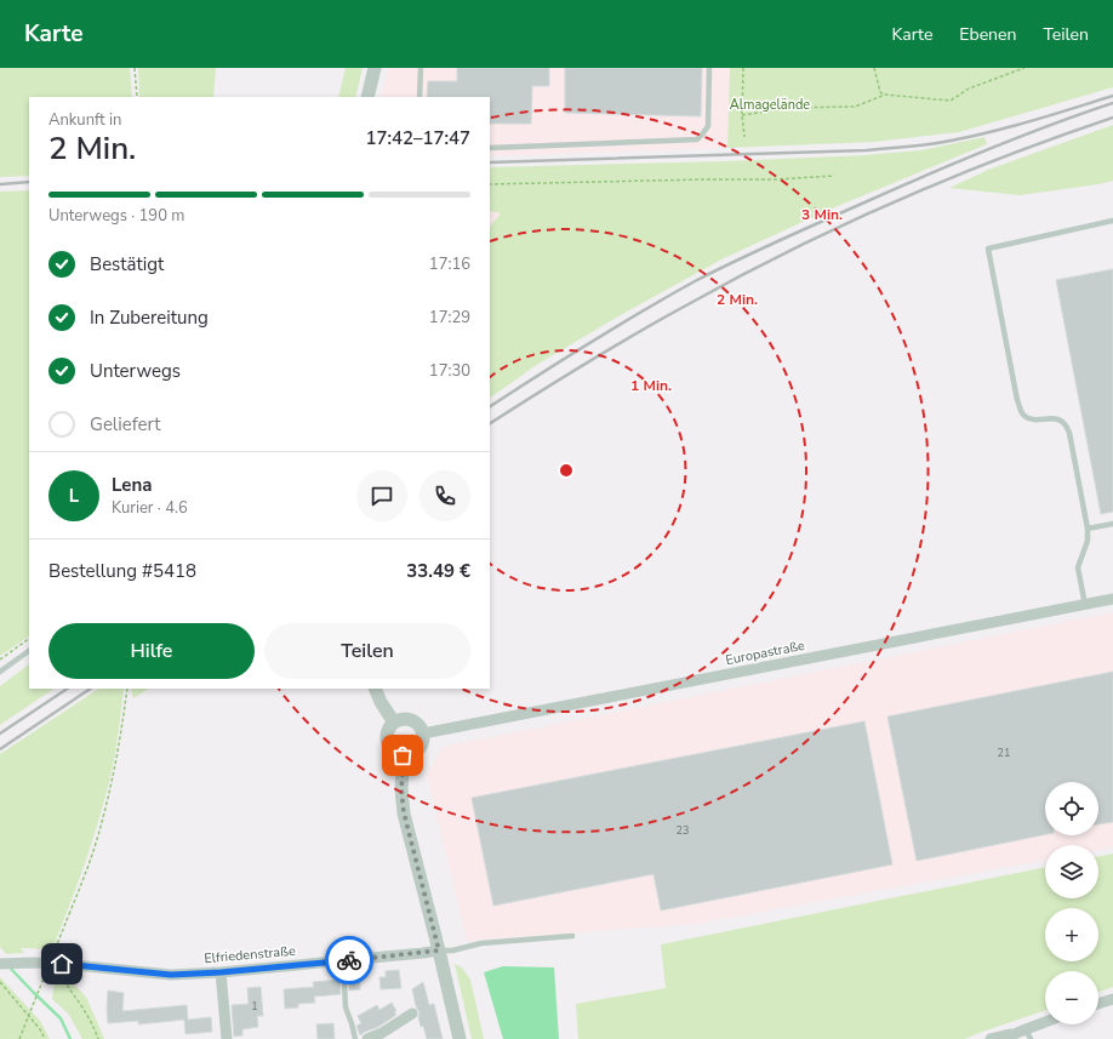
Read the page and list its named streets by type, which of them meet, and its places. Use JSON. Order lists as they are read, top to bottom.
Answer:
{
  "streets": {
    "street": ["Europastraße", "Elfriedenstraße"]
  },
  "parks": ["Almagelände"],
  "house_numbers": ["21", "23", "1"],
  "page": {
    "header": "Karte",
    "nav": ["Karte", "Ebenen", "Teilen"],
    "heading": ["2 Min.", "Ankunft in", "17:42–17:47"],
    "panel": [
      "Lena",
      "Kurier · 4.6",
      "Bestellung #5418",
      "33.49 €"
    ],
    "bar": "Unterwegs · 190 m",
    "list": [
      ["Bestätigt", "17:16"],
      ["In Zubereitung", "17:29"],
      ["Unterwegs", "17:30"],
      "Geliefert"
    ],
    "round": "L",
    "buttons": ["Hilfe", "Teilen"],
    "map_buttons": ["+", "−"]
  },
  "rings": ["3 Min.", "2 Min.", "1 Min."]
}
